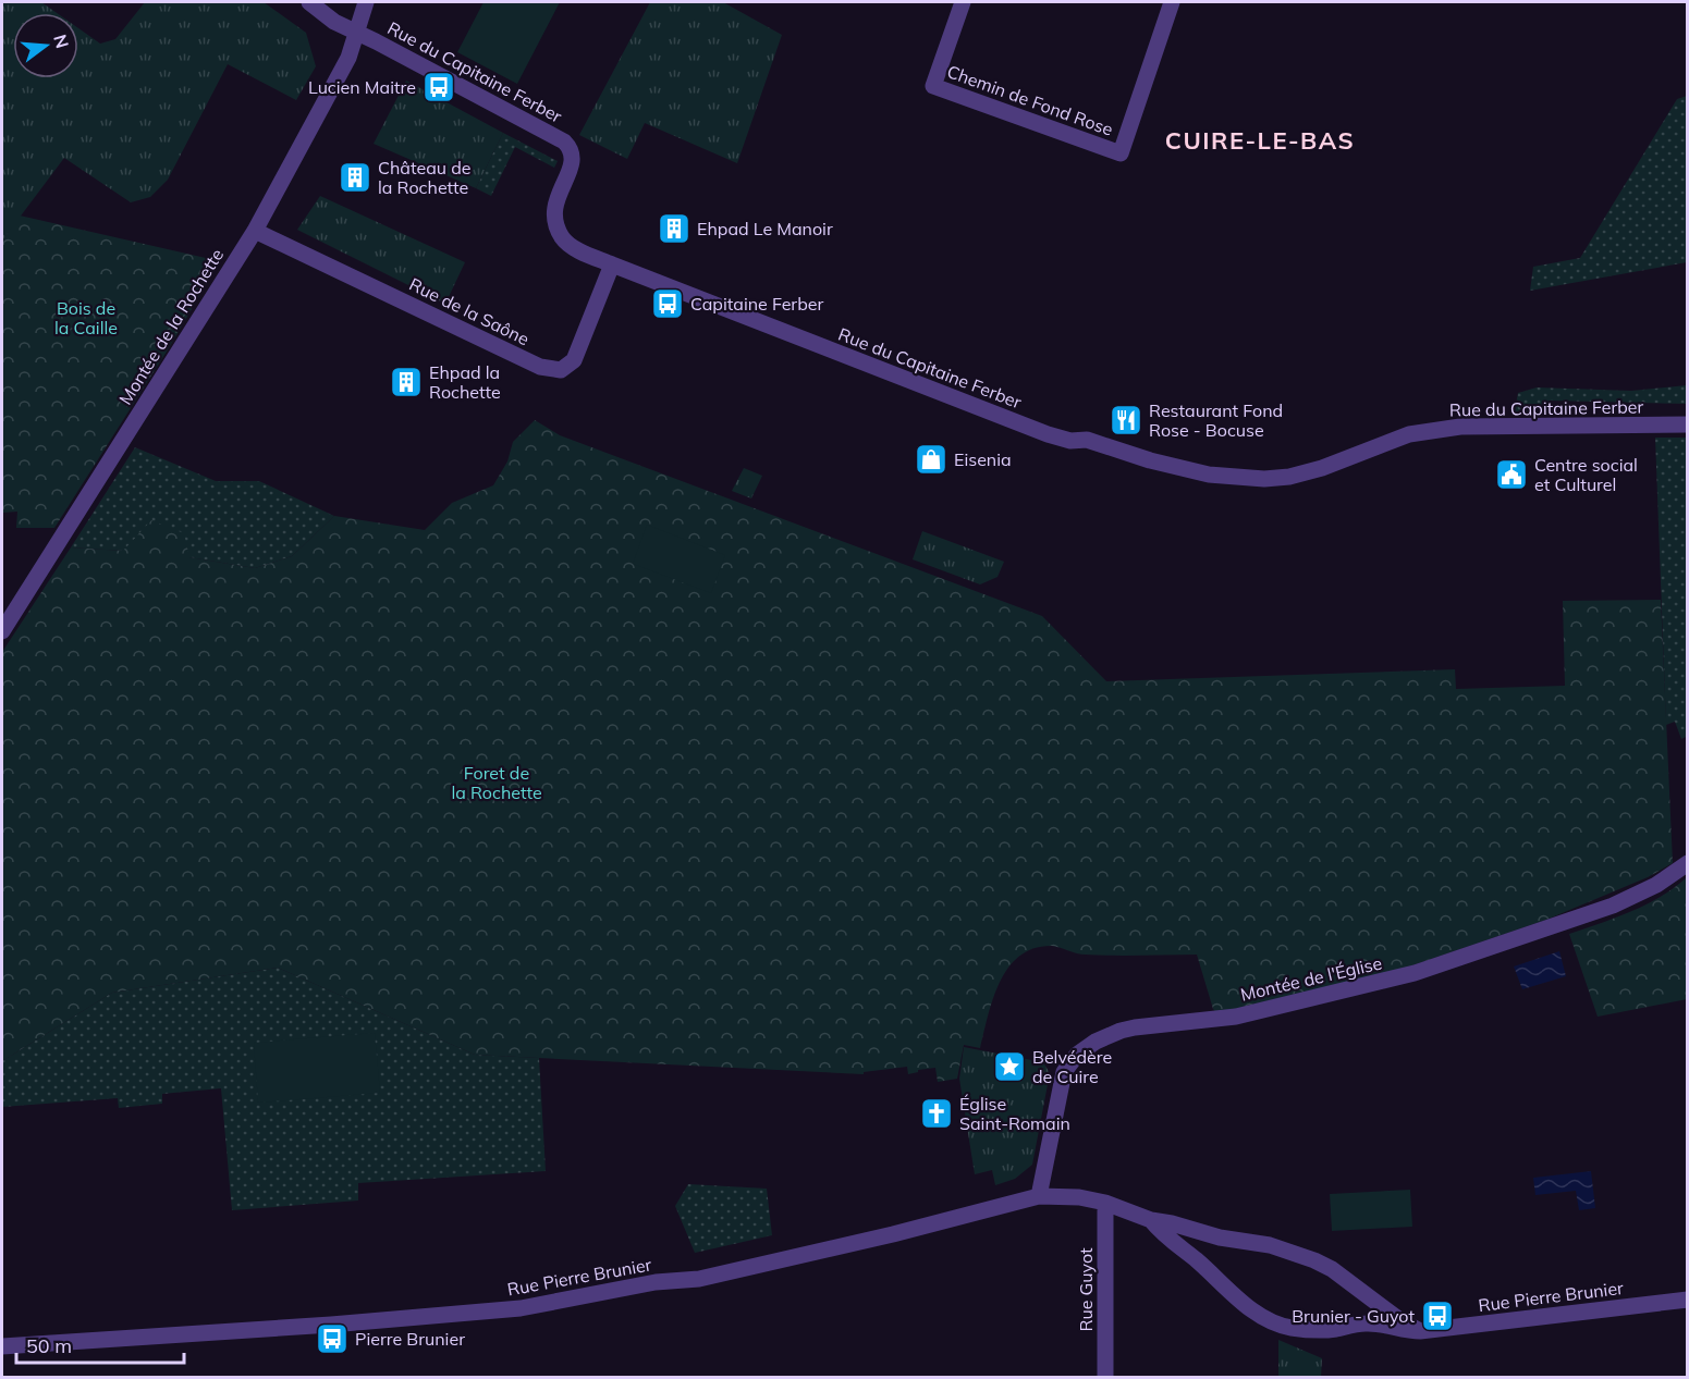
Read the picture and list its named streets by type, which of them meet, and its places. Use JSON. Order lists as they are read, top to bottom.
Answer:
{
  "streets": {
    "street": [
      "Rue du Capitaine Ferber",
      "Chemin de Fond Rose",
      "Rue de la Saône",
      "Montée de la Rochette",
      "Montée de l'Église",
      "Rue Pierre Brunier",
      "Rue Guyot"
    ]
  },
  "crossings": [
    ["Rue du Capitaine Ferber", "Rue de la Saône"],
    ["Rue du Capitaine Ferber", "Montée de la Rochette"],
    ["Rue de la Saône", "Montée de la Rochette"],
    ["Montée de l'Église", "Rue Pierre Brunier"],
    ["Rue Pierre Brunier", "Rue Guyot"]
  ],
  "districts": ["CUIRE-LE-BAS"],
  "parks": ["Bois de la Caille", "Foret de la Rochette"],
  "places": {
    "bus stop": [
      "Lucien Maitre",
      "Capitaine Ferber",
      "Brunier - Guyot",
      "Pierre Brunier"
    ],
    "building": ["Château de la Rochette", "Ehpad Le Manoir", "Ehpad la Rochette"],
    "restaurant": ["Restaurant Fond Rose - Bocuse"],
    "shop": ["Eisenia"],
    "public building": ["Centre social et Culturel"],
    "place": ["Belvédère de Cuire"],
    "church": ["Église Saint-Romain"]
  },
  "scale_bar": "50 m",
  "north": "right"
}
